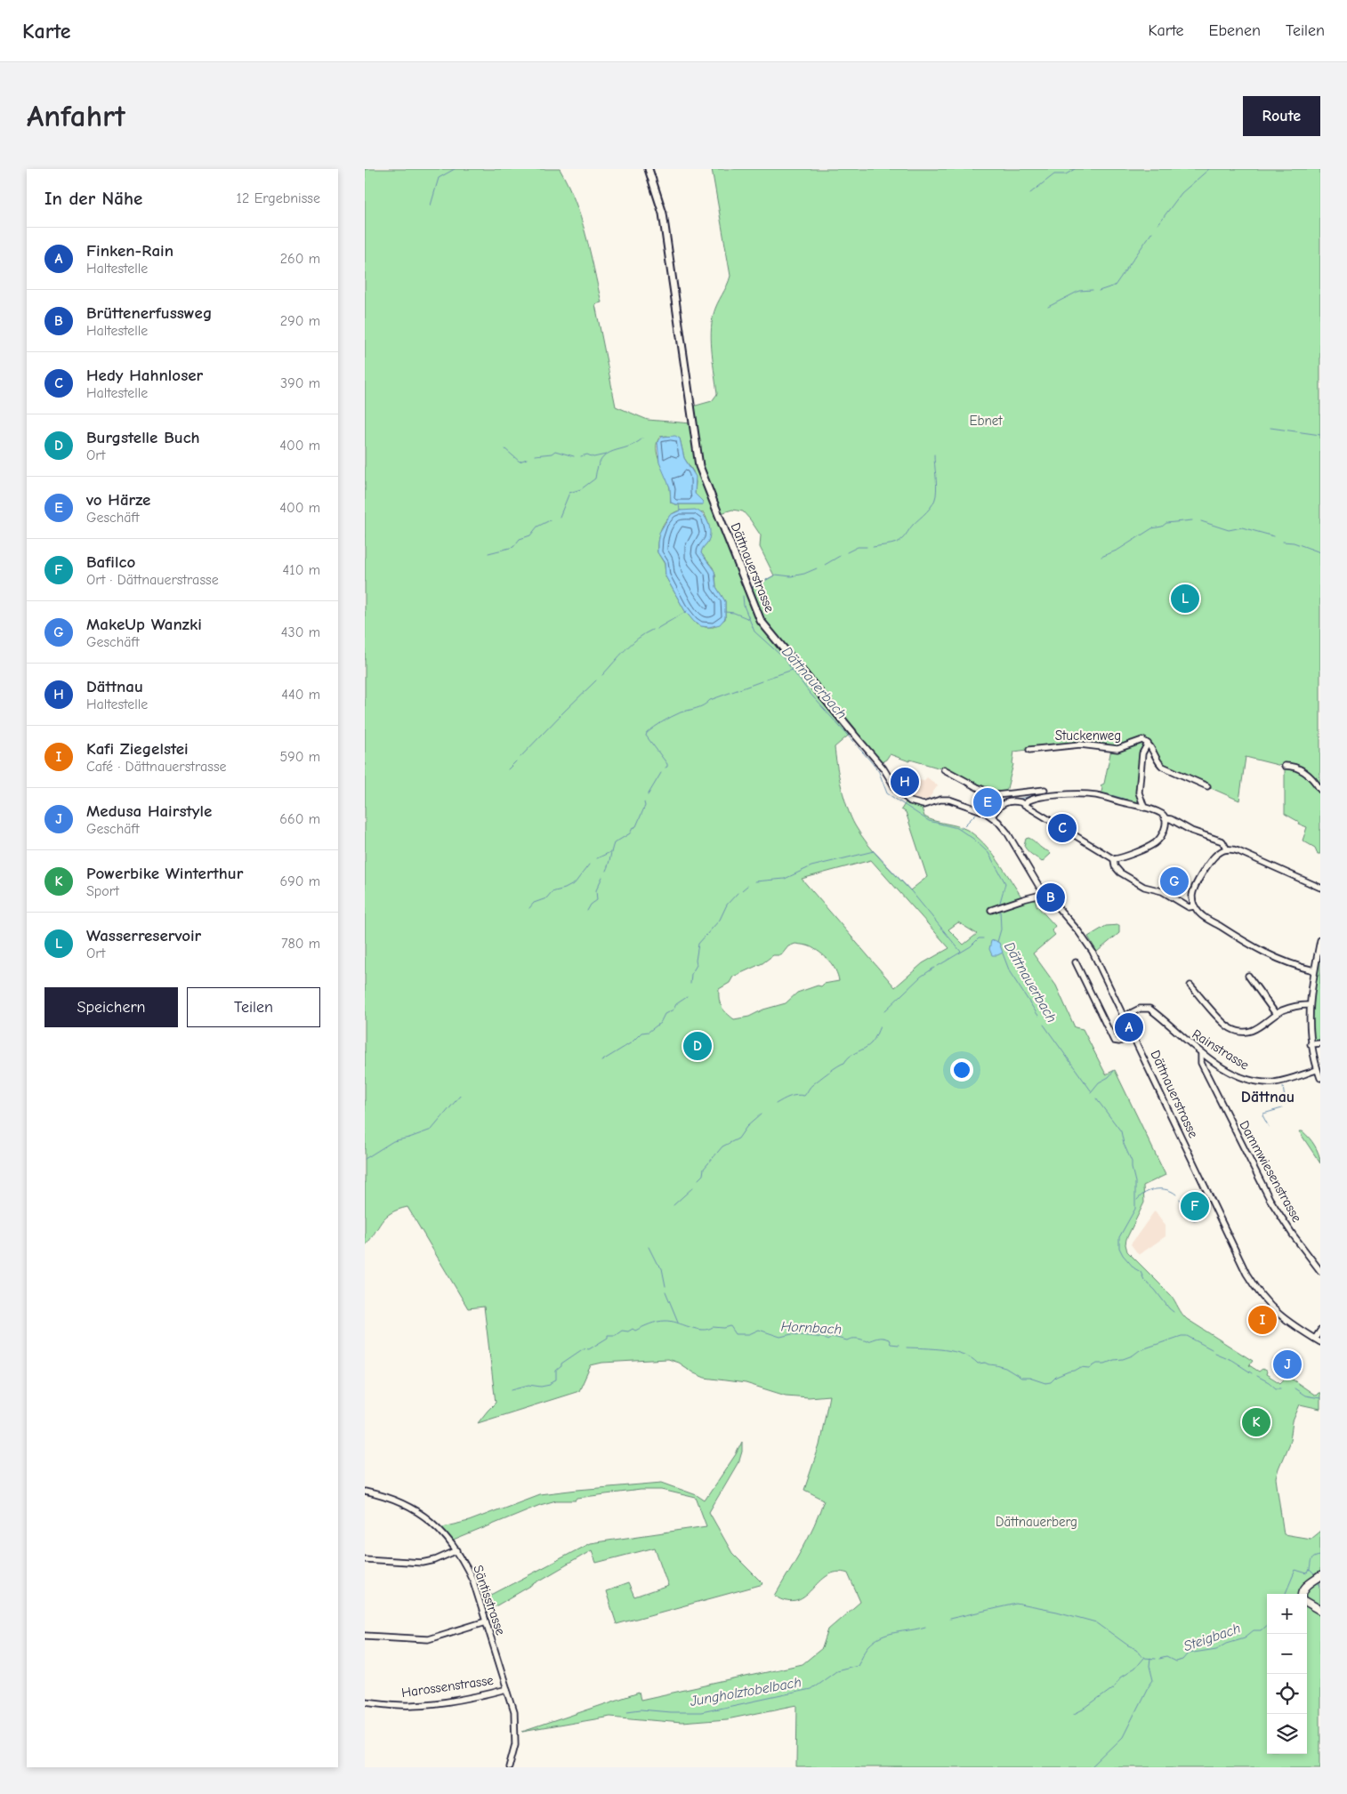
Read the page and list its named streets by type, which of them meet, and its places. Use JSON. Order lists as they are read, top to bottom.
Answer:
{
  "streets": {
    "street": [
      "Dättnauerstrasse",
      "Stuckenweg",
      "Rainstrasse",
      "Dammwiesenstrasse",
      "Säntisstrasse",
      "Harossenstrasse"
    ]
  },
  "crossings": [
    ["Dättnauerstrasse", "Rainstrasse"],
    ["Rainstrasse", "Dammwiesenstrasse"],
    ["Säntisstrasse", "Harossenstrasse"]
  ],
  "districts": ["Dättnau"],
  "water": [
    "Dättnauerbach",
    "Hornbach",
    "Steigbach",
    "Jungholztobelbach"
  ],
  "parks": ["Ebnet", "Dättnauerberg"],
  "page": {
    "header": "Karte",
    "nav": ["Karte", "Ebenen", "Teilen"],
    "buttons": [
      "Route",
      ["Speichern", "Teilen"]
    ],
    "title": "Anfahrt",
    "heading": ["In der Nähe", "12 Ergebnisse"],
    "list": [
      {
        "mark": "A",
        "name": "Finken-Rain",
        "note": "Haltestelle",
        "value": "260 m"
      },
      {
        "mark": "B",
        "name": "Brüttenerfussweg",
        "note": "Haltestelle",
        "value": "290 m"
      },
      {
        "mark": "C",
        "name": "Hedy Hahnloser",
        "note": "Haltestelle",
        "value": "390 m"
      },
      {
        "mark": "D",
        "name": "Burgstelle Buch",
        "note": "Ort",
        "value": "400 m"
      },
      {
        "mark": "E",
        "name": "vo Härze",
        "note": "Geschäft",
        "value": "400 m"
      },
      {
        "mark": "F",
        "name": "Bafilco",
        "note": "Ort · Dättnauerstrasse",
        "value": "410 m"
      },
      {
        "mark": "G",
        "name": "MakeUp Wanzki",
        "note": "Geschäft",
        "value": "430 m"
      },
      {
        "mark": "H",
        "name": "Dättnau",
        "note": "Haltestelle",
        "value": "440 m"
      },
      {
        "mark": "I",
        "name": "Kafi Ziegelstei",
        "note": "Café · Dättnauerstrasse",
        "value": "590 m"
      },
      {
        "mark": "J",
        "name": "Medusa Hairstyle",
        "note": "Geschäft",
        "value": "660 m"
      },
      {
        "mark": "K",
        "name": "Powerbike Winterthur",
        "note": "Sport",
        "value": "690 m"
      },
      {
        "mark": "L",
        "name": "Wasserreservoir",
        "note": "Ort",
        "value": "780 m"
      }
    ],
    "pins": [
      "L",
      "H",
      "E",
      "C",
      "G",
      "B",
      "A",
      "D",
      "F",
      "I",
      "J",
      "K"
    ],
    "map_buttons": ["+", "−"]
  }
}
